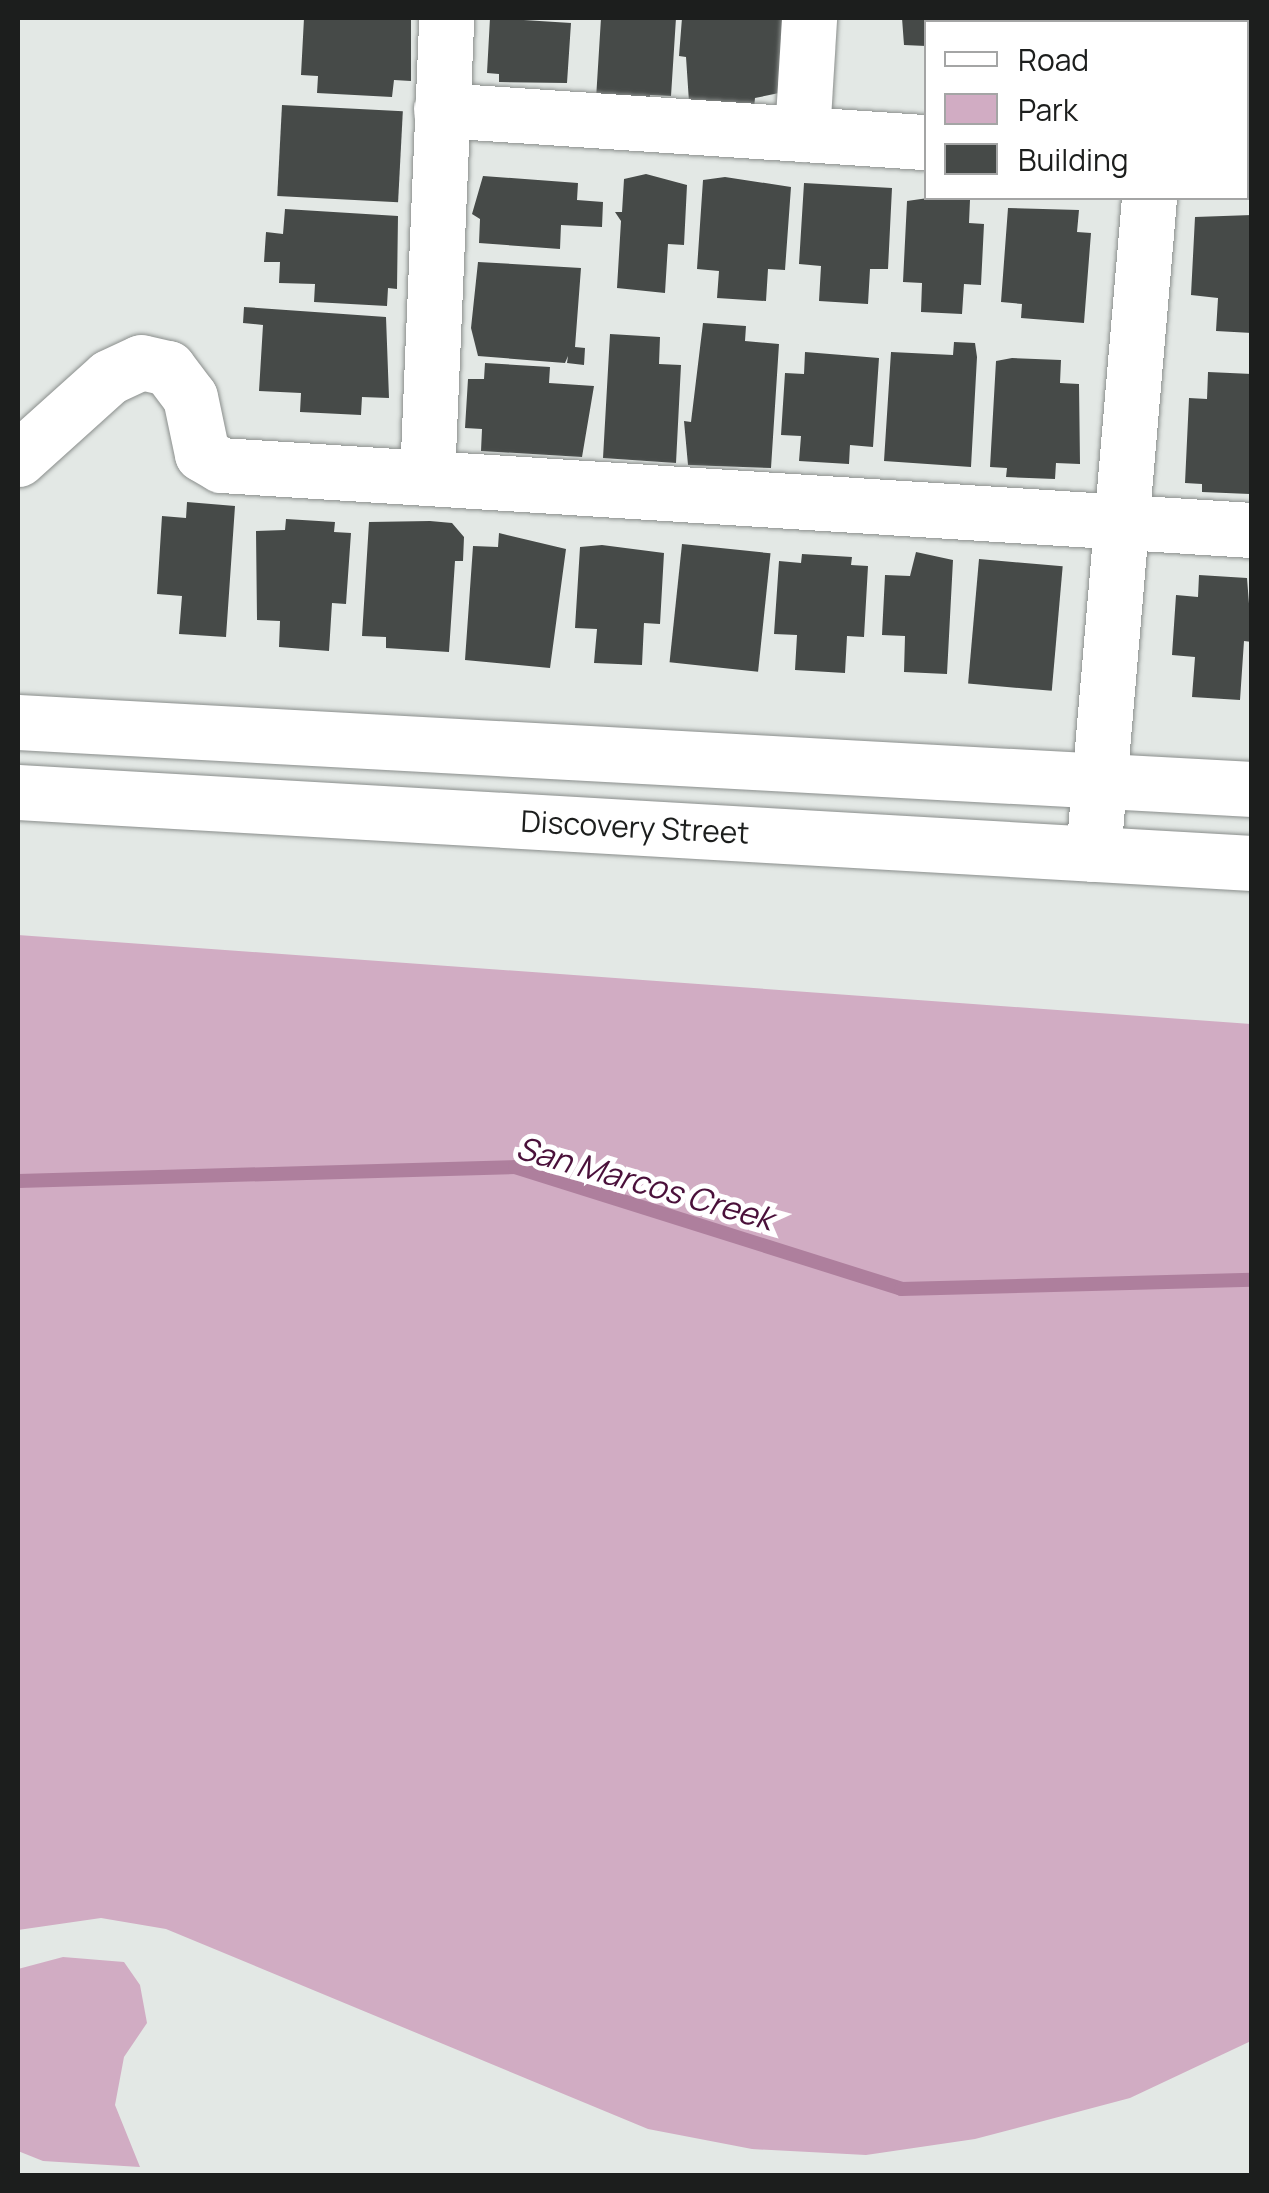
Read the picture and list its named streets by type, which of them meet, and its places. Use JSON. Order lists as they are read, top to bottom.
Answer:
{
  "streets": {
    "street": ["Discovery Street"]
  },
  "water": ["San Marcos Creek"],
  "legend": ["Road", "Park", "Building"]
}
